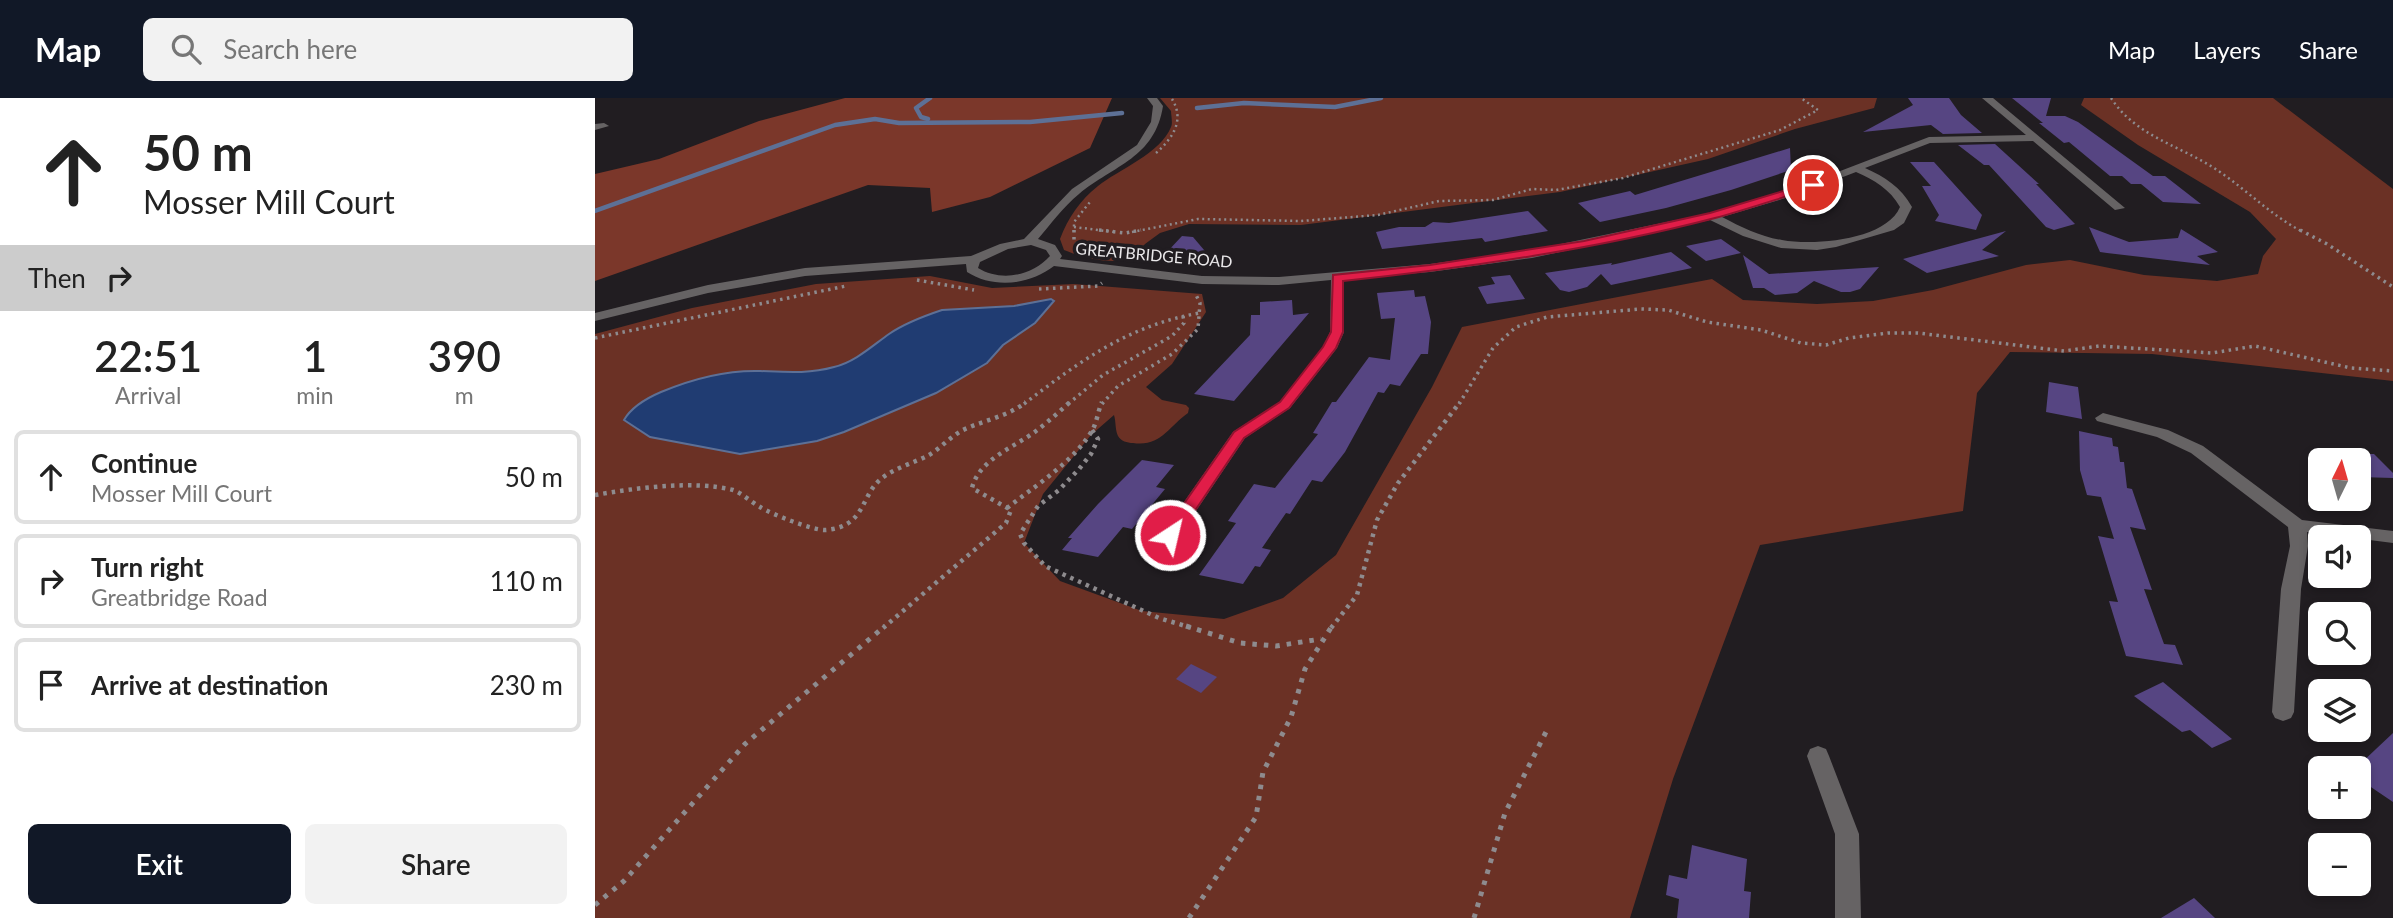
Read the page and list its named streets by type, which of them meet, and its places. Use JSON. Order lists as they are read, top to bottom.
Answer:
{
  "streets": {
    "street": ["GREATBRIDGE ROAD"]
  },
  "north": "top",
  "page": {
    "header": "Map",
    "search": "Search here",
    "nav": ["Map", "Layers", "Share"],
    "turn": ["50 m", "Mosser Mill Court"],
    "then": "Then",
    "eta": [
      "22:51",
      "Arrival",
      "1",
      "min",
      "390",
      "m"
    ],
    "list": [
      {
        "name": "Continue",
        "note": "Mosser Mill Court",
        "value": "50 m"
      },
      {
        "name": "Turn right",
        "note": "Greatbridge Road",
        "value": "110 m"
      },
      {
        "name": "Arrive at destination",
        "value": "230 m"
      }
    ],
    "map_buttons": ["+", "−"],
    "buttons": ["Exit", "Share"]
  }
}
